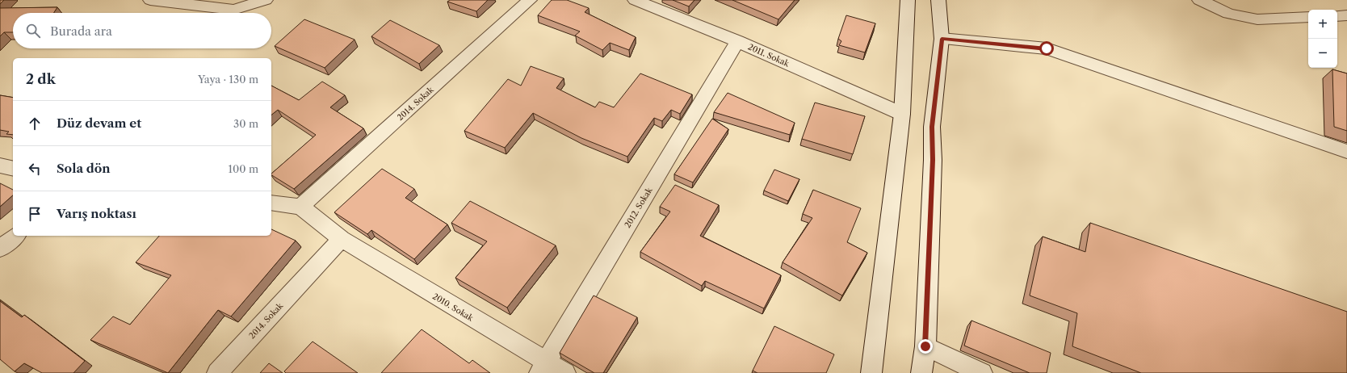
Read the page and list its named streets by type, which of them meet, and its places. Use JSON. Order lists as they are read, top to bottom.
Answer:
{
  "streets": {
    "street": [
      "2011. Sokak",
      "2014. Sokak",
      "2012. Sokak",
      "2010. Sokak"
    ]
  },
  "crossings": [
    ["2011. Sokak", "2012. Sokak"],
    ["2014. Sokak", "2010. Sokak"],
    ["2012. Sokak", "2010. Sokak"]
  ],
  "page": {
    "map_buttons": ["+", "−"],
    "search": "Burada ara",
    "heading": ["2 dk", "Yaya · 130 m"],
    "list": [
      ["Düz devam et", "30 m"],
      ["Sola dön", "100 m"],
      "Varış noktası"
    ]
  }
}
